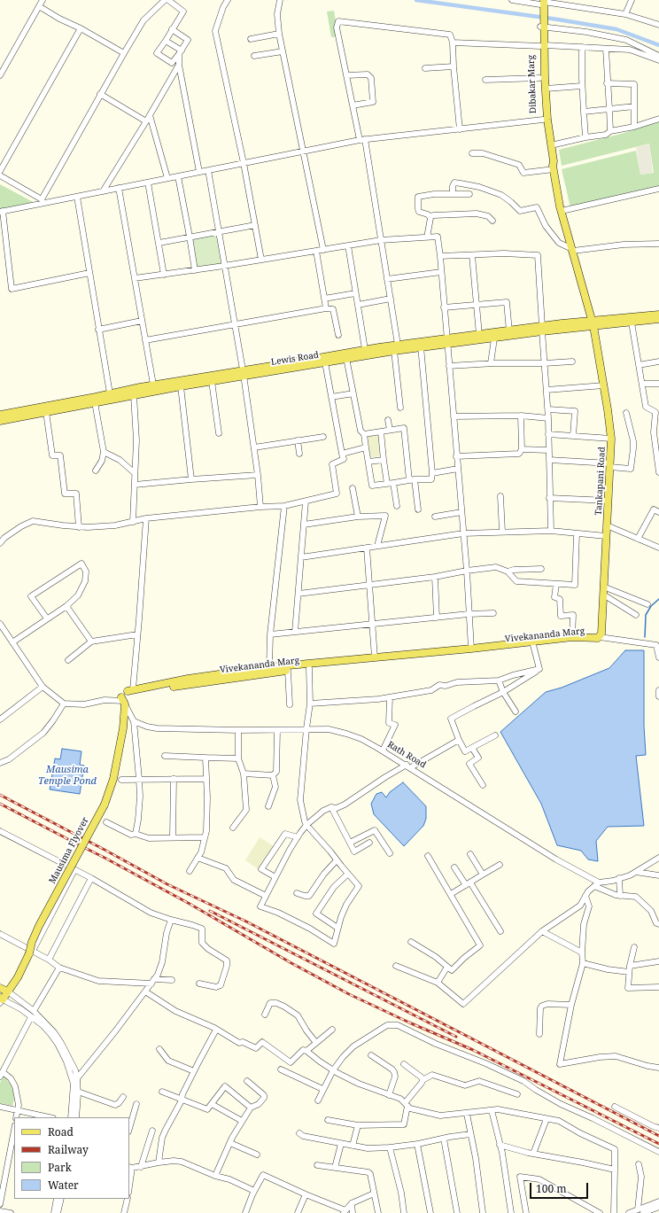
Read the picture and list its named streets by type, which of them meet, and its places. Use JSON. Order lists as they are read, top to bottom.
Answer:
{
  "streets": {
    "main road": [
      "Dibakar Marg",
      "Lewis Road",
      "Tankapani Road",
      "Vivekananda Marg",
      "Mausima Flyover"
    ],
    "street": ["Rath Road"]
  },
  "crossings": [
    ["Dibakar Marg", "Lewis Road"],
    ["Dibakar Marg", "Tankapani Road"],
    ["Lewis Road", "Tankapani Road"],
    ["Tankapani Road", "Vivekananda Marg"],
    ["Vivekananda Marg", "Mausima Flyover"]
  ],
  "water": ["Mausima Temple Pond"],
  "legend": [
    "Road",
    "Railway",
    "Park",
    "Water"
  ],
  "scale_bar": "100 m"
}
